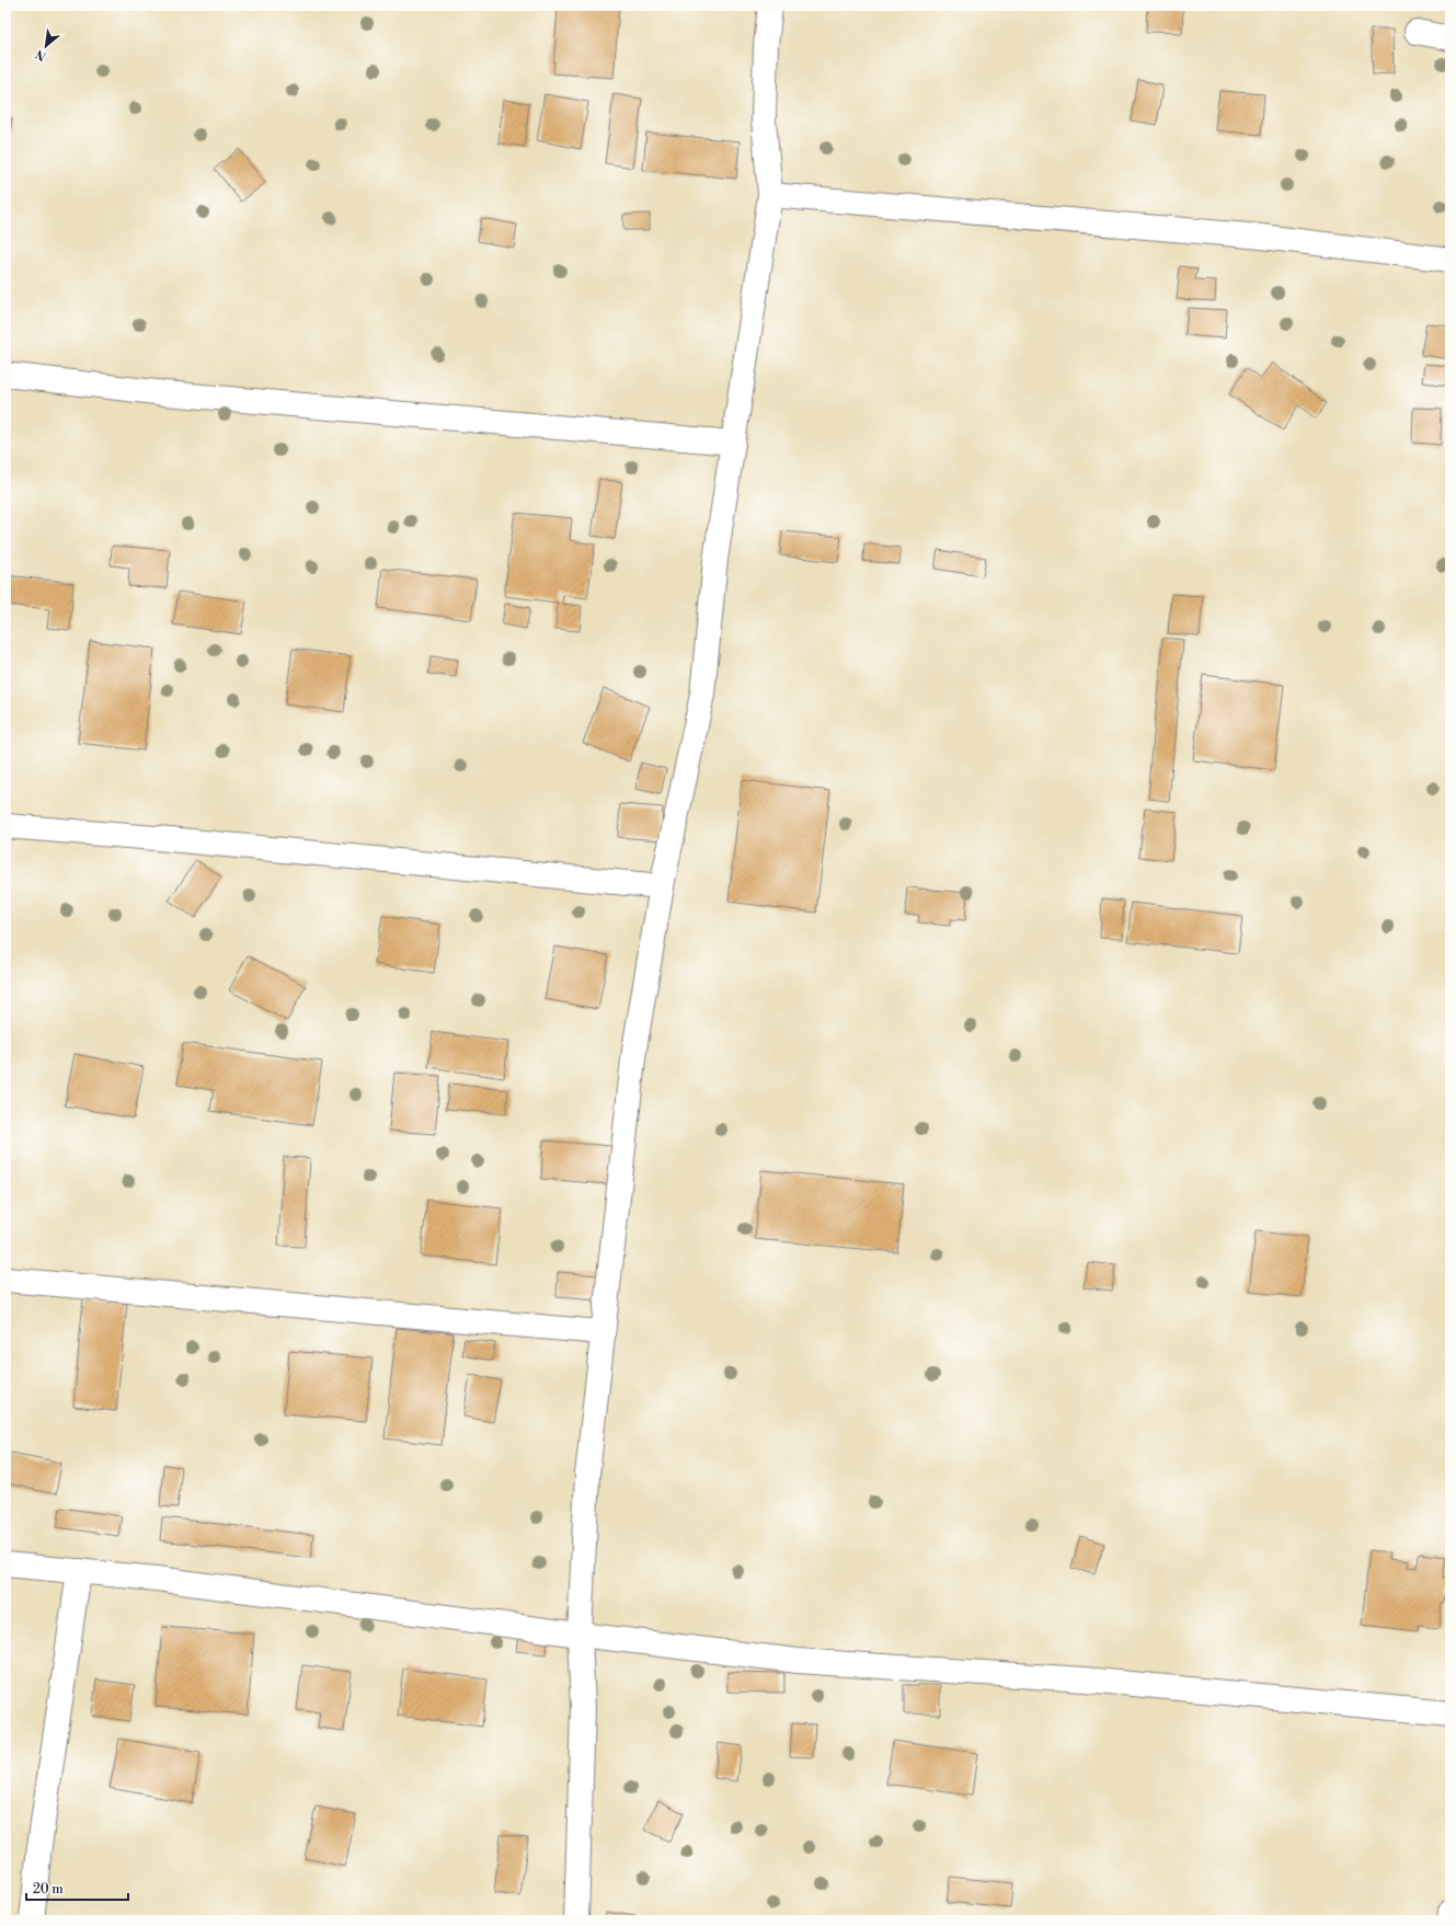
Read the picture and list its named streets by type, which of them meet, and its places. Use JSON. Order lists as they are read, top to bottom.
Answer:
{
  "scale_bar": "20 m",
  "north": "bottom left"
}
